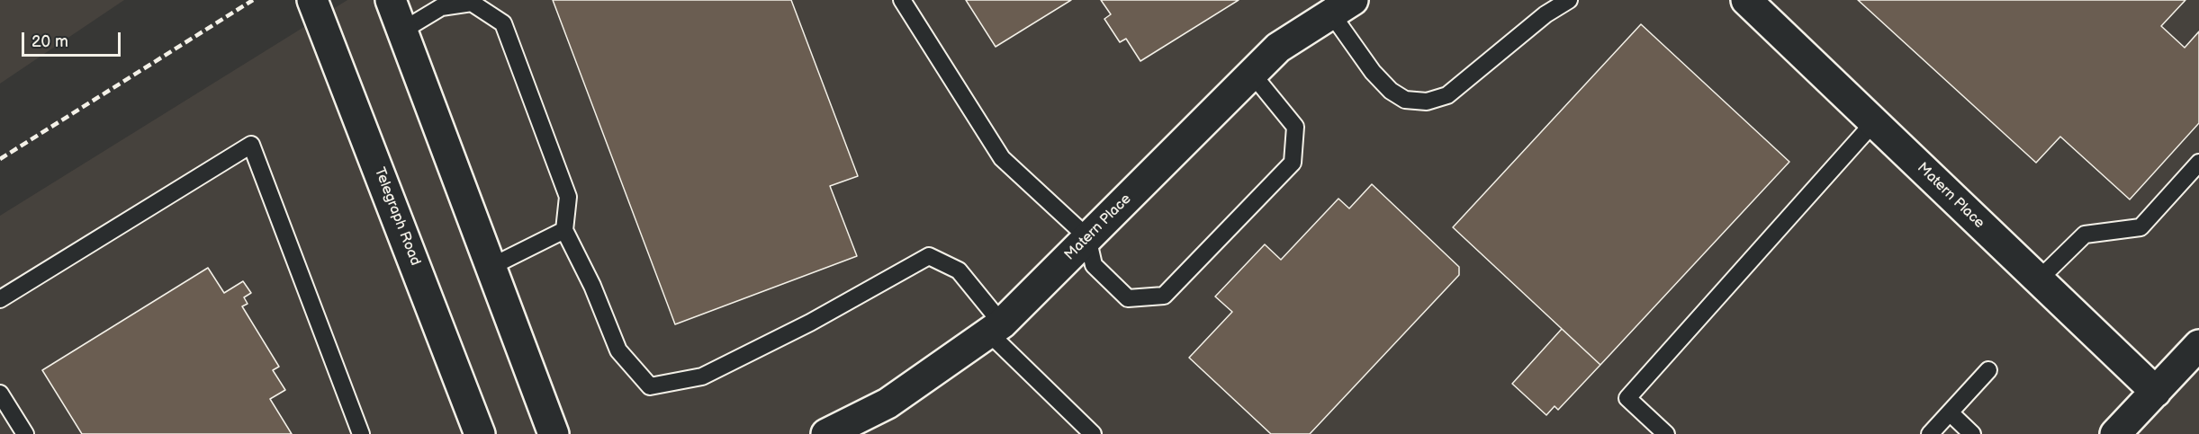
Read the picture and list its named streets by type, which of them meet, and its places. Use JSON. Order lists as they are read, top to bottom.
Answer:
{
  "streets": {
    "street": ["Matern Place", "Telegraph Road"]
  },
  "scale_bar": "20 m"
}
